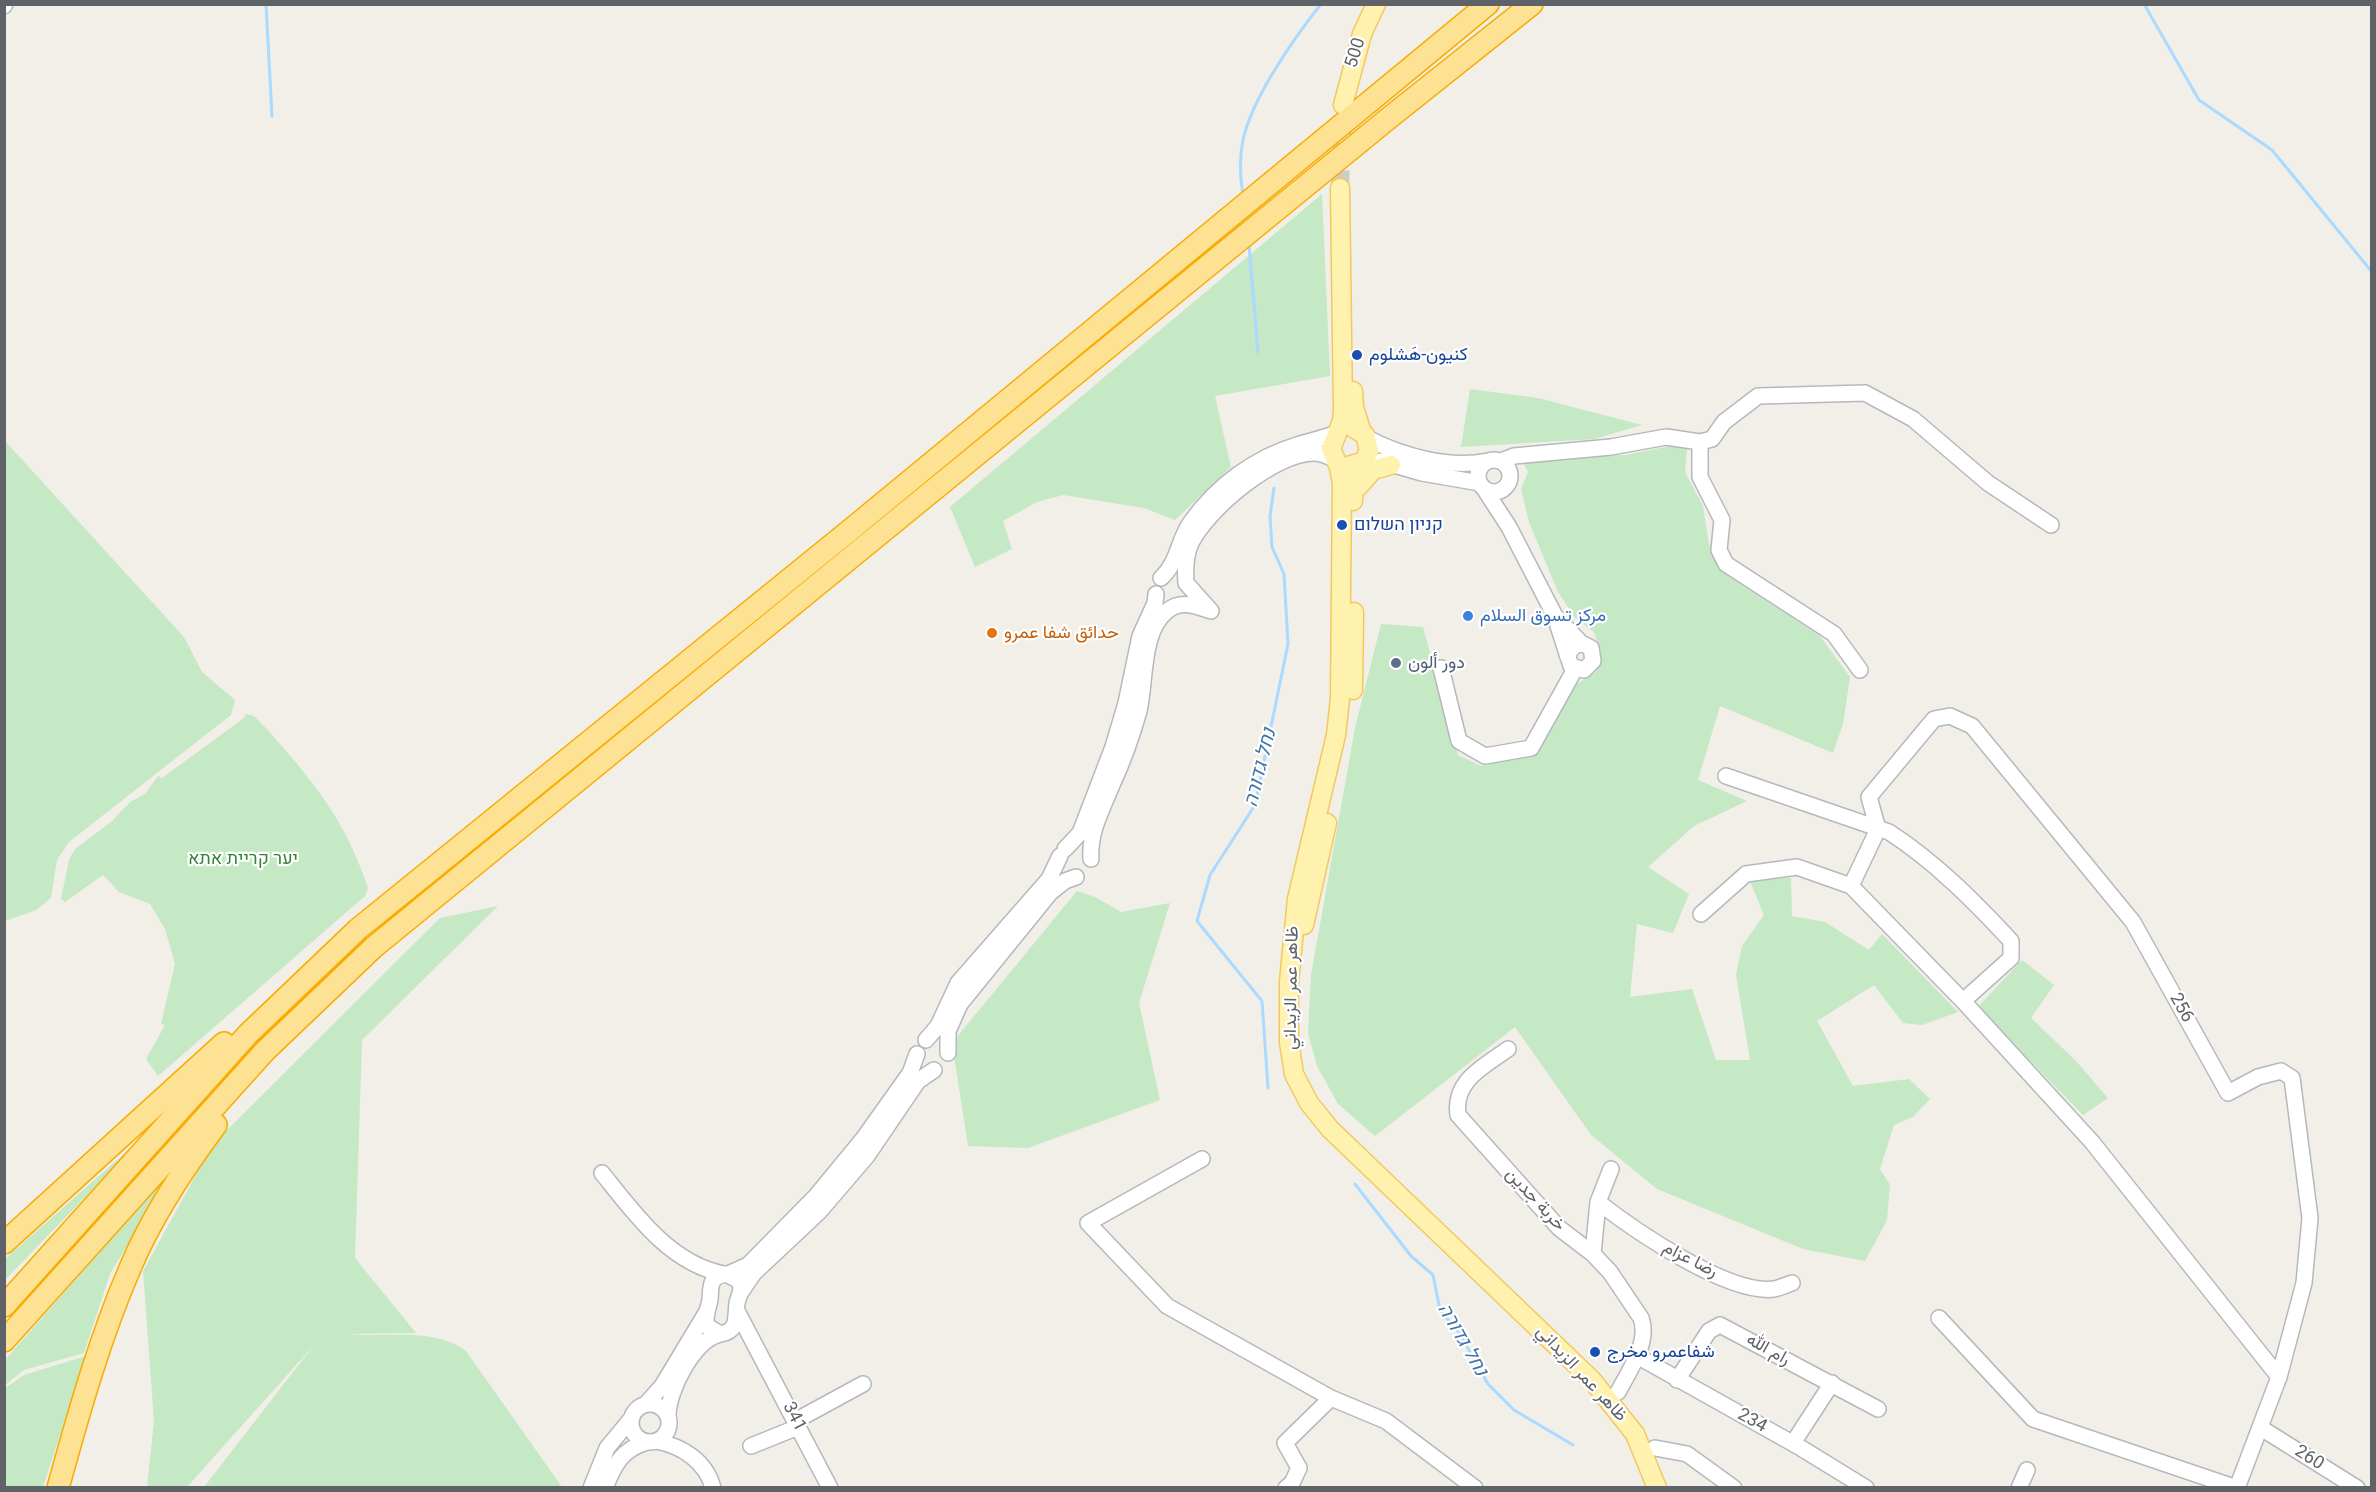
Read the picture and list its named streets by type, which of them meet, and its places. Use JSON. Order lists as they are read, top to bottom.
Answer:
{
  "streets": {
    "main road": ["500", "ظاهر عمر الزيداني"],
    "street": [
      "256",
      "خربة جدين",
      "رضا عزام",
      "رام الله",
      "341",
      "234",
      "260"
    ]
  },
  "crossings": [
    ["ظاهر عمر الزيداني", "خربة جدين"],
    ["256", "260"],
    ["خربة جدين", "234"],
    ["رام الله", "234"]
  ],
  "water": ["נחל גדורה"],
  "parks": ["יער קריית אתא"],
  "places": [
    "كنيون-هَشلوم",
    "קניון השלום",
    "مركز تسوق السلام",
    "حدائق شفا عمرو",
    "دور ألون",
    "شفاعمرو مخرج"
  ]
}
